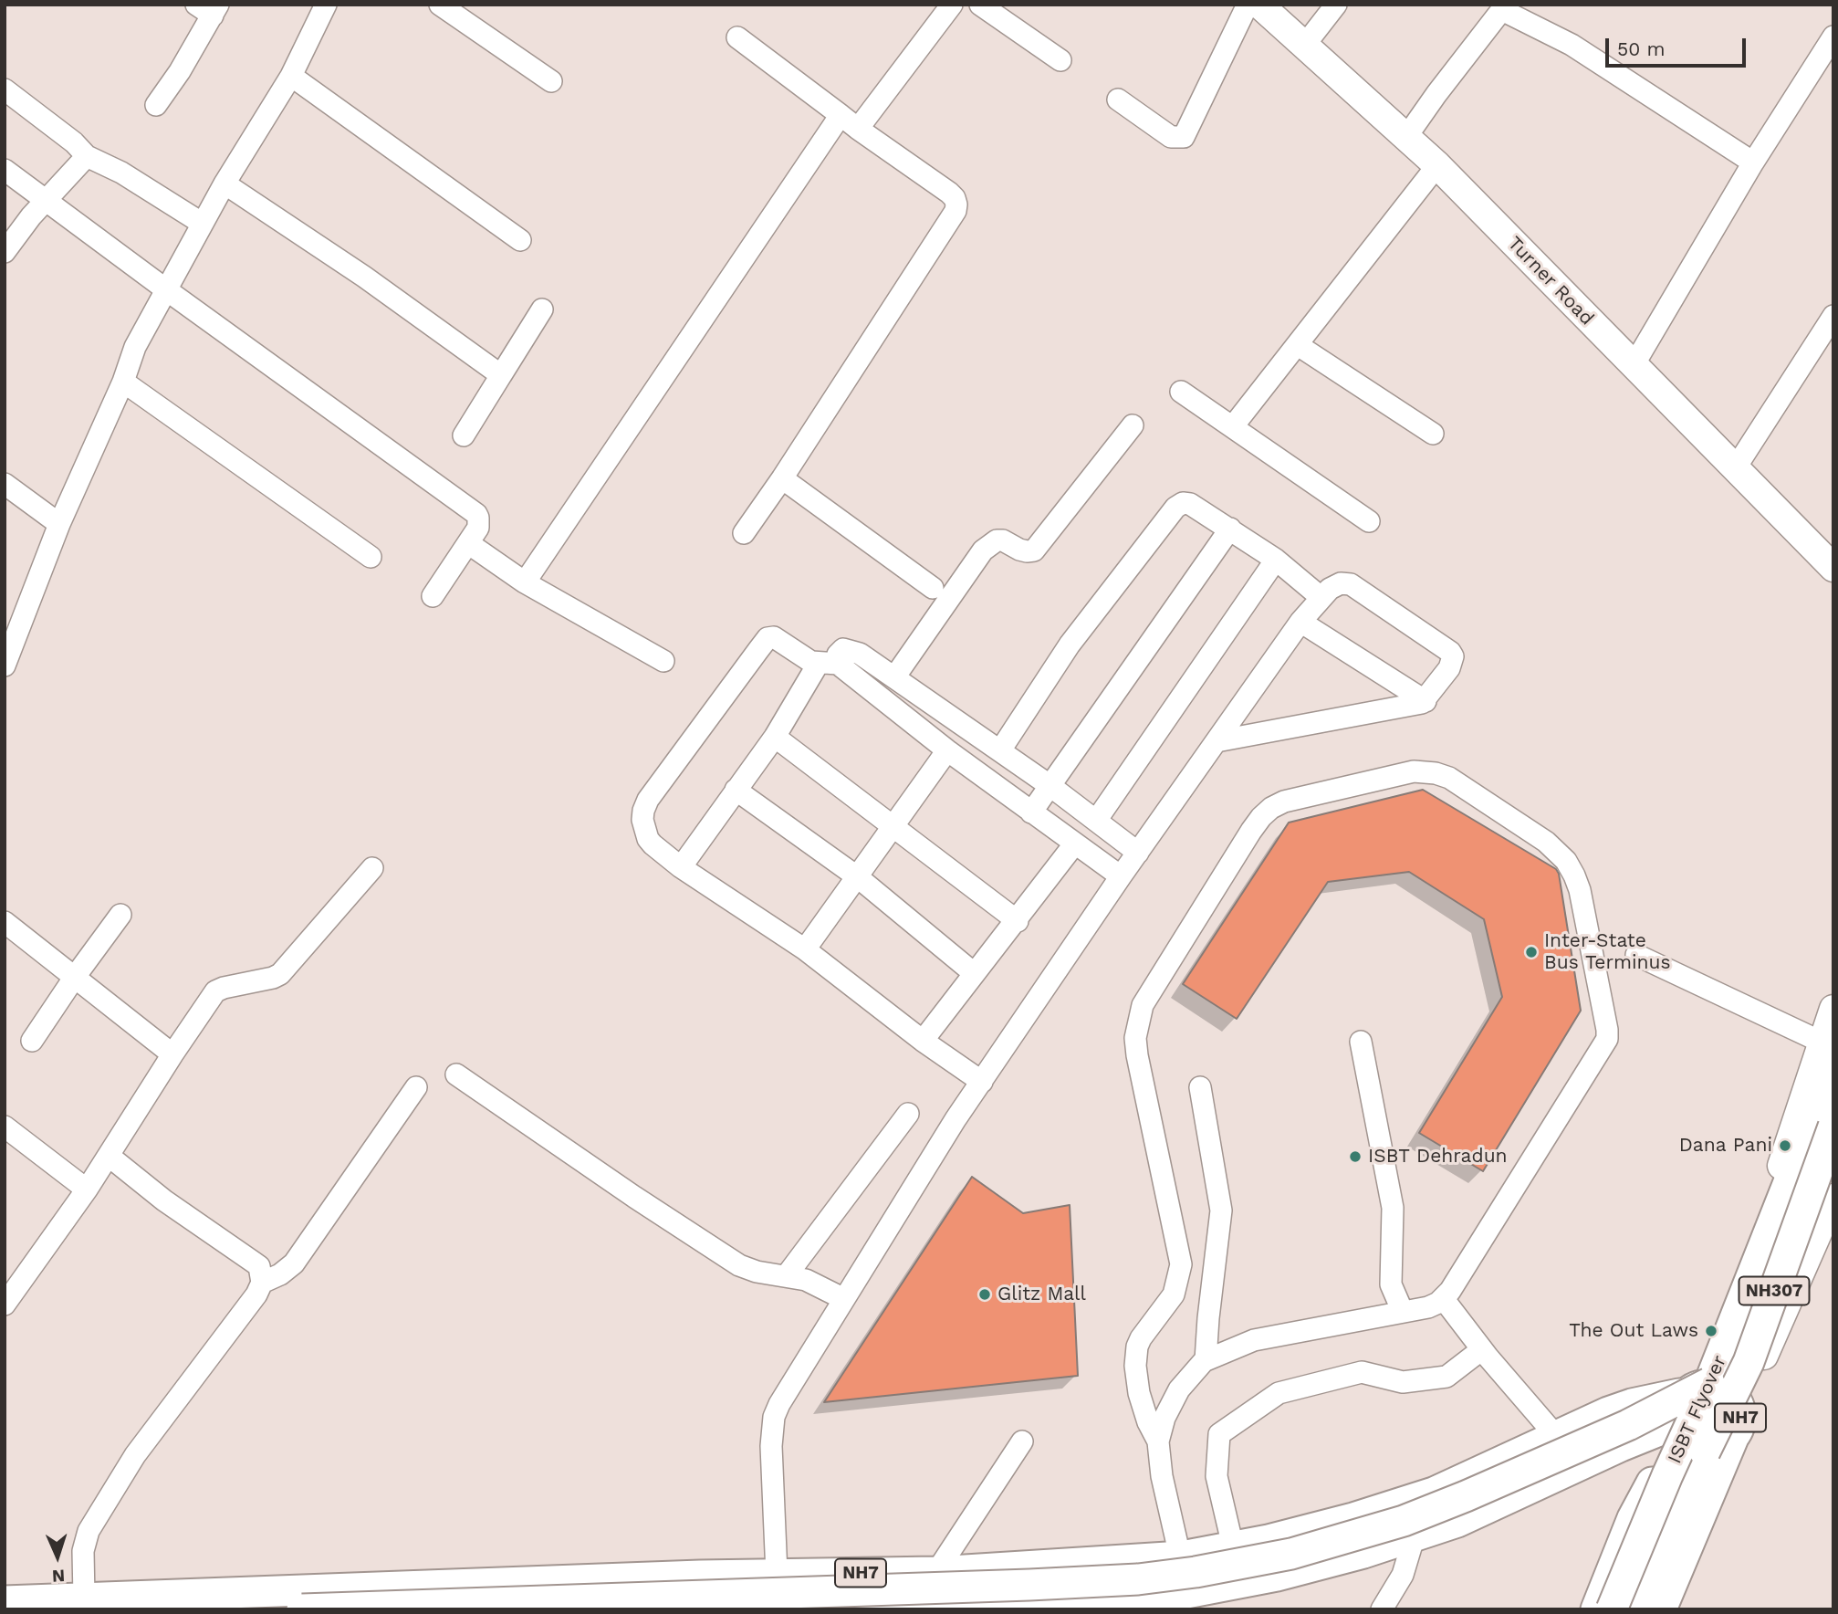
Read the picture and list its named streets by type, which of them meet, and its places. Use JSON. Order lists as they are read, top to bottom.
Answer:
{
  "streets": {
    "highway": ["NH307", "ISBT Flyover", "NH7"],
    "main road": ["Turner Road"]
  },
  "crossings": [
    ["ISBT Flyover", "NH7"]
  ],
  "places": [
    "Inter-State Bus Terminus",
    "Dana Pani",
    "ISBT Dehradun",
    "Glitz Mall",
    "The Out Laws"
  ],
  "scale_bar": "50 m",
  "north": "bottom"
}
